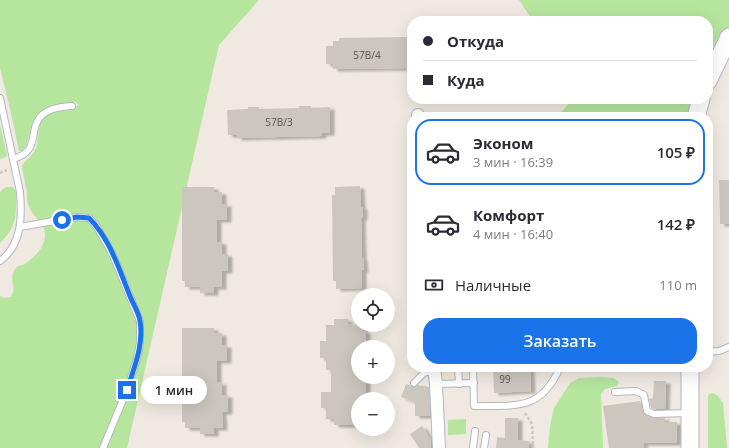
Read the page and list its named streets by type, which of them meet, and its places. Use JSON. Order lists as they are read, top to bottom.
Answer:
{
  "house_numbers": ["57В/4", "57В/3", "99"],
  "page": {
    "banner": ["Откуда", "Куда"],
    "list": [
      {
        "name": "Эконом",
        "note": "3 мин · 16:39",
        "value": "105 ₽"
      },
      {
        "name": "Комфорт",
        "note": "4 мин · 16:40",
        "value": "142 ₽"
      }
    ],
    "pay": ["Наличные", "110 m"],
    "map_buttons": ["+", "−"],
    "buttons": "Заказать",
    "bubble": "1 мин"
  }
}
